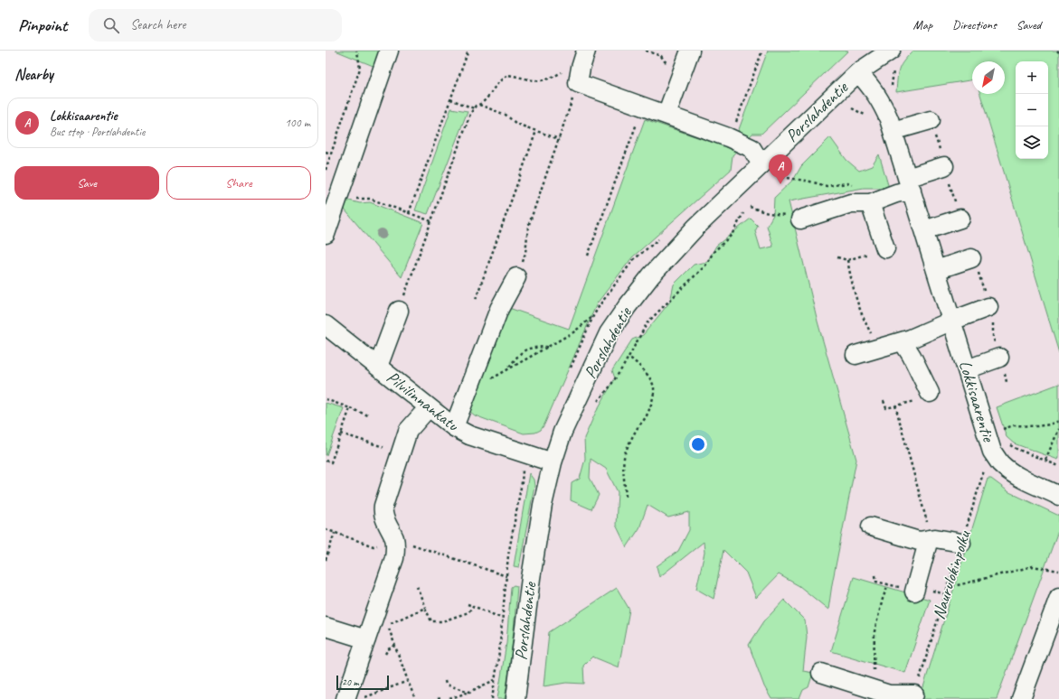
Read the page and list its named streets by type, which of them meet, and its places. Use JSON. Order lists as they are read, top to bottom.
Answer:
{
  "streets": {
    "street": ["Porslahdentie", "Pilvilinnankatu", "Lokkisaarentie"],
    "path": ["Naurulokinpolku"]
  },
  "crossings": [
    ["Porslahdentie", "Pilvilinnankatu"],
    ["Porslahdentie", "Lokkisaarentie"],
    ["Lokkisaarentie", "Naurulokinpolku"]
  ],
  "scale_bar": "20 m",
  "north": "bottom left",
  "page": {
    "header": "Pinpoint",
    "search": "Search here",
    "nav": ["Map", "Directions", "Saved"],
    "heading": "Nearby",
    "map_buttons": ["+", "−"],
    "list": [
      {
        "mark": "A",
        "name": "Lokkisaarentie",
        "note": "Bus stop · Porslahdentie",
        "value": "100 m"
      }
    ],
    "pins": "A",
    "buttons": ["Save", "Share"],
    "scale": "20 m"
  }
}
